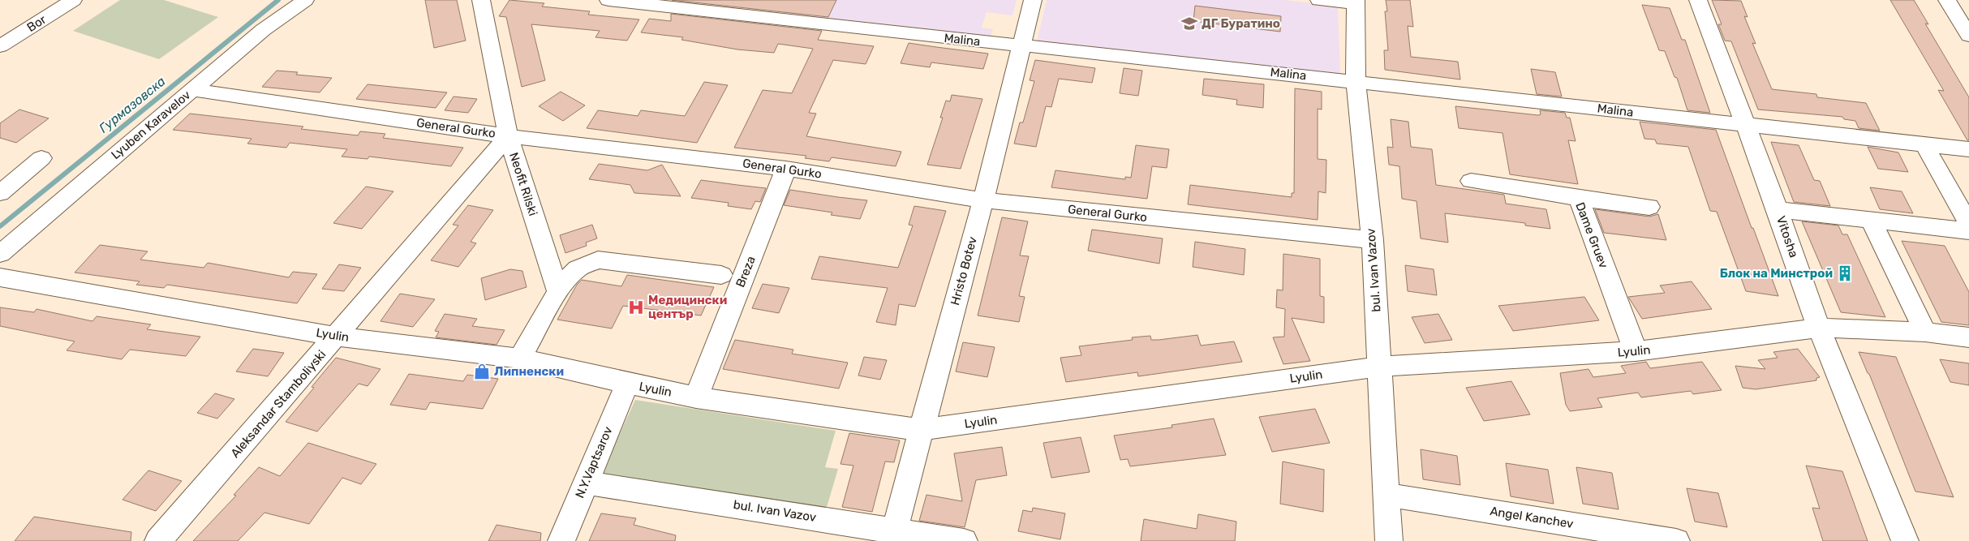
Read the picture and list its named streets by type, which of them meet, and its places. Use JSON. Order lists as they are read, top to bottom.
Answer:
{
  "streets": {
    "street": [
      "Bor",
      "Malina",
      "Lyuben Karavelov",
      "General Gurko",
      "Neofit Rilski",
      "Dame Gruev",
      "Vitosha",
      "bul. Ivan Vazov",
      "Hristo Botev",
      "Breza",
      "Lyulin",
      "Aleksandar Stamboliyski",
      "N.Y.Vaptsarov",
      "Angel Kanchev"
    ]
  },
  "crossings": [
    ["Malina", "Vitosha"],
    ["Malina", "bul. Ivan Vazov"],
    ["Malina", "Hristo Botev"],
    ["Lyuben Karavelov", "General Gurko"],
    ["General Gurko", "Neofit Rilski"],
    ["General Gurko", "bul. Ivan Vazov"],
    ["General Gurko", "Hristo Botev"],
    ["General Gurko", "Breza"],
    ["General Gurko", "Aleksandar Stamboliyski"],
    ["Neofit Rilski", "Aleksandar Stamboliyski"],
    ["Dame Gruev", "Lyulin"],
    ["Vitosha", "Lyulin"],
    ["bul. Ivan Vazov", "Hristo Botev"],
    ["bul. Ivan Vazov", "Lyulin"],
    ["bul. Ivan Vazov", "N.Y.Vaptsarov"],
    ["bul. Ivan Vazov", "Angel Kanchev"],
    ["Hristo Botev", "Lyulin"],
    ["Breza", "Lyulin"],
    ["Lyulin", "Aleksandar Stamboliyski"],
    ["Lyulin", "N.Y.Vaptsarov"]
  ],
  "water": ["Гурмазовска"],
  "places": {
    "school or university": ["ДГ Буратино"],
    "building": ["Блок на Минстрой"],
    "hospital": ["Медицински център"],
    "shop": ["Липненски"]
  }
}
